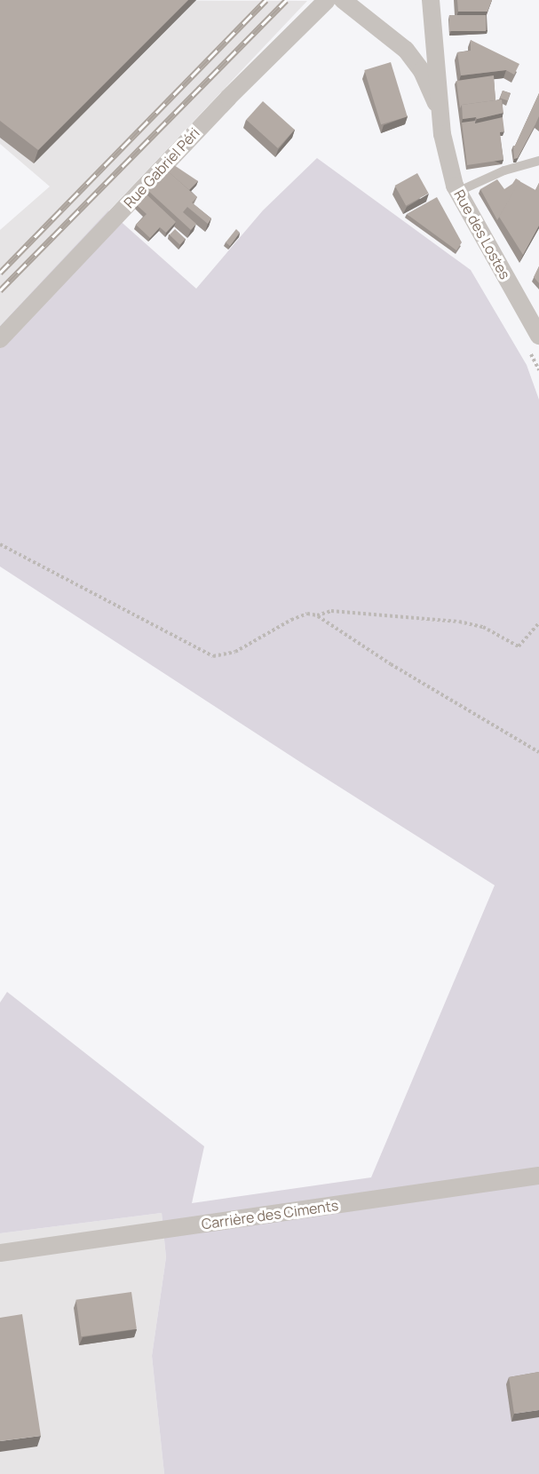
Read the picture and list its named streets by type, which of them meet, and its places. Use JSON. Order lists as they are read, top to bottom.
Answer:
{
  "streets": {
    "street": ["Rue Gabriel Péri", "Rue des Lostes", "Carrière des Ciments"]
  }
}
